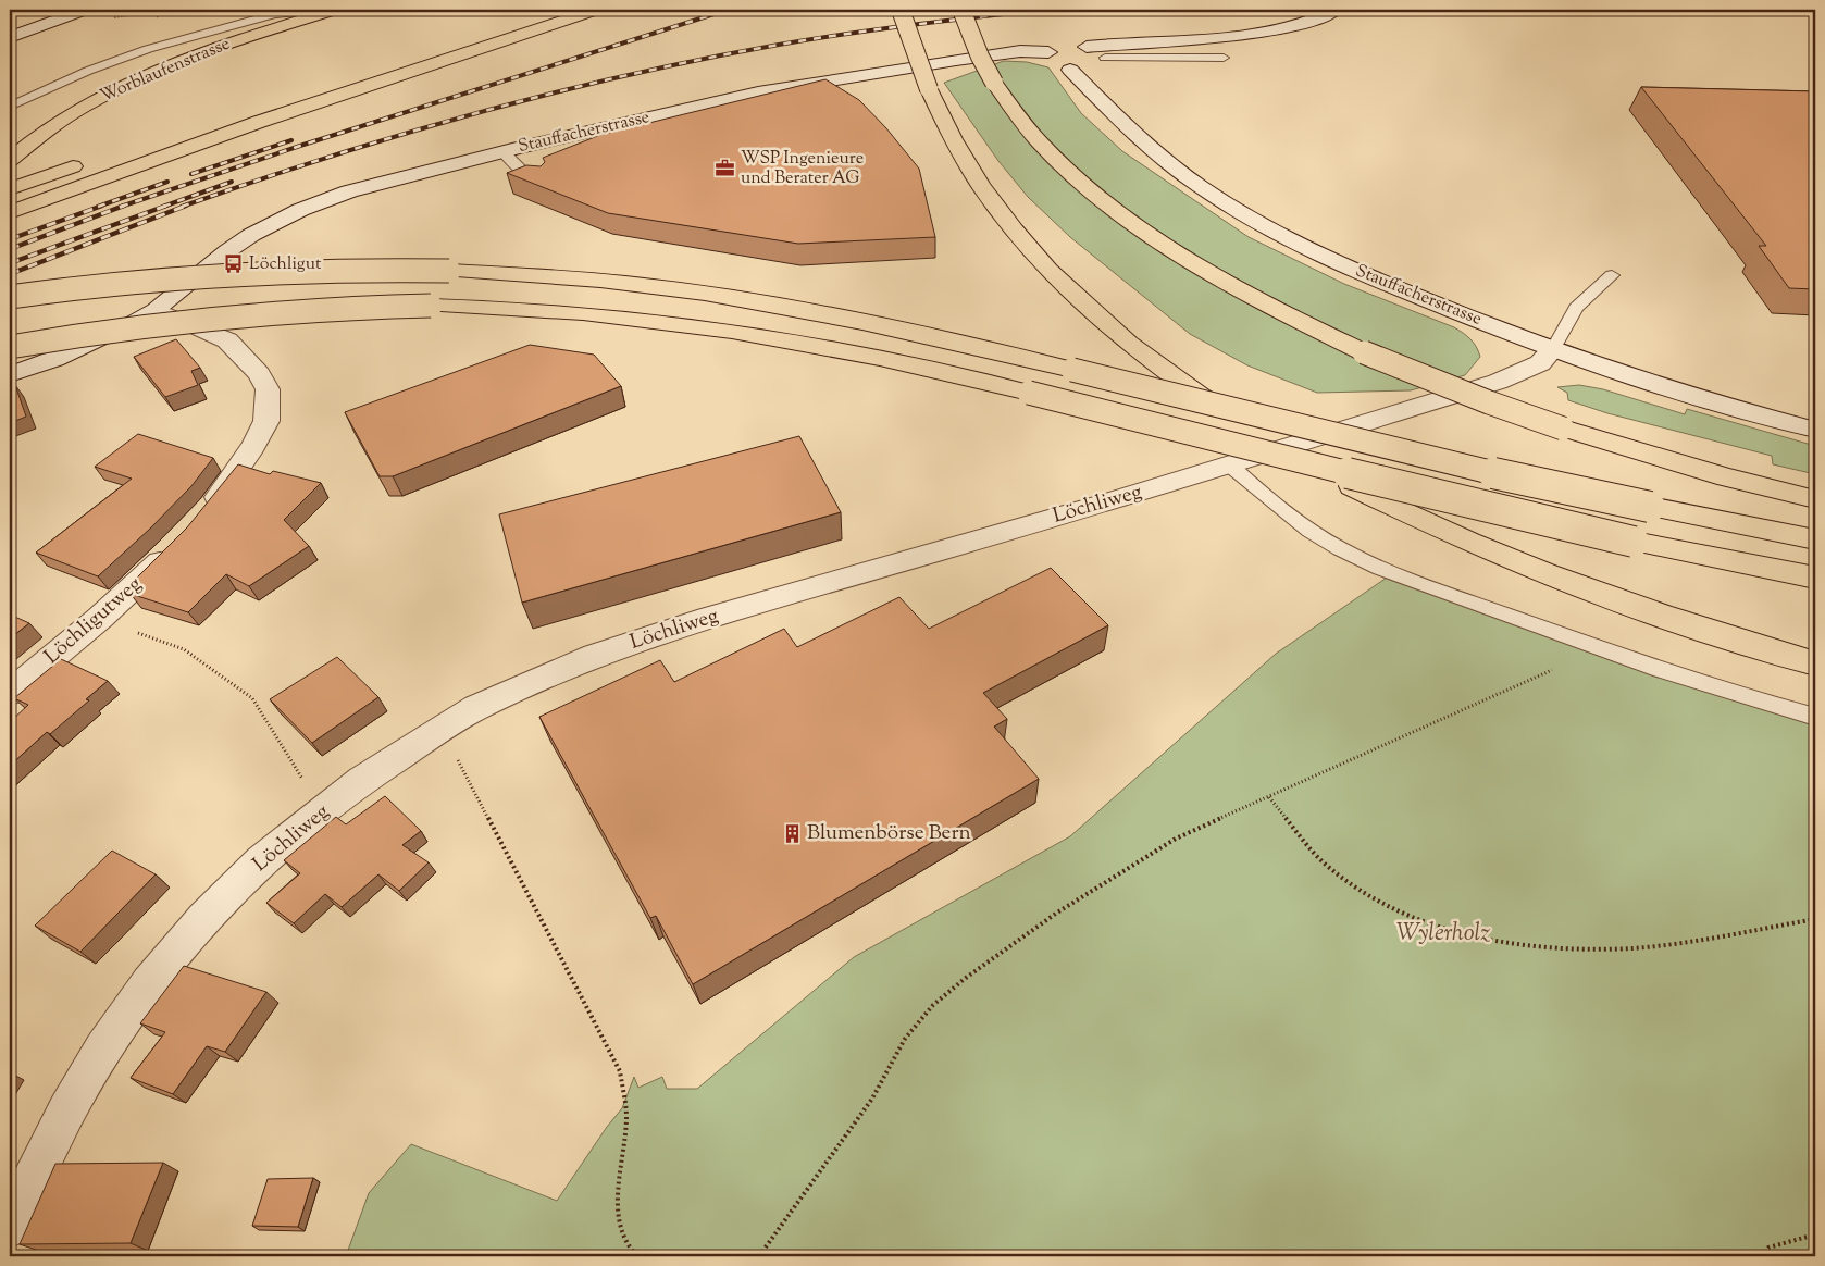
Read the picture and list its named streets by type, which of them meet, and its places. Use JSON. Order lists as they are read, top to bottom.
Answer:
{
  "streets": {
    "main road": ["Worblaufenstrasse"],
    "street": ["Stauffacherstrasse", "Löchliweg", "Löchligutweg"]
  },
  "crossings": [
    ["Stauffacherstrasse", "Löchliweg"]
  ],
  "parks": ["Wylerholz"],
  "places": {
    "office": ["WSP Ingenieure und Berater AG"],
    "bus stop": ["Löchligut"],
    "building": ["Blumenbörse Bern"]
  }
}
